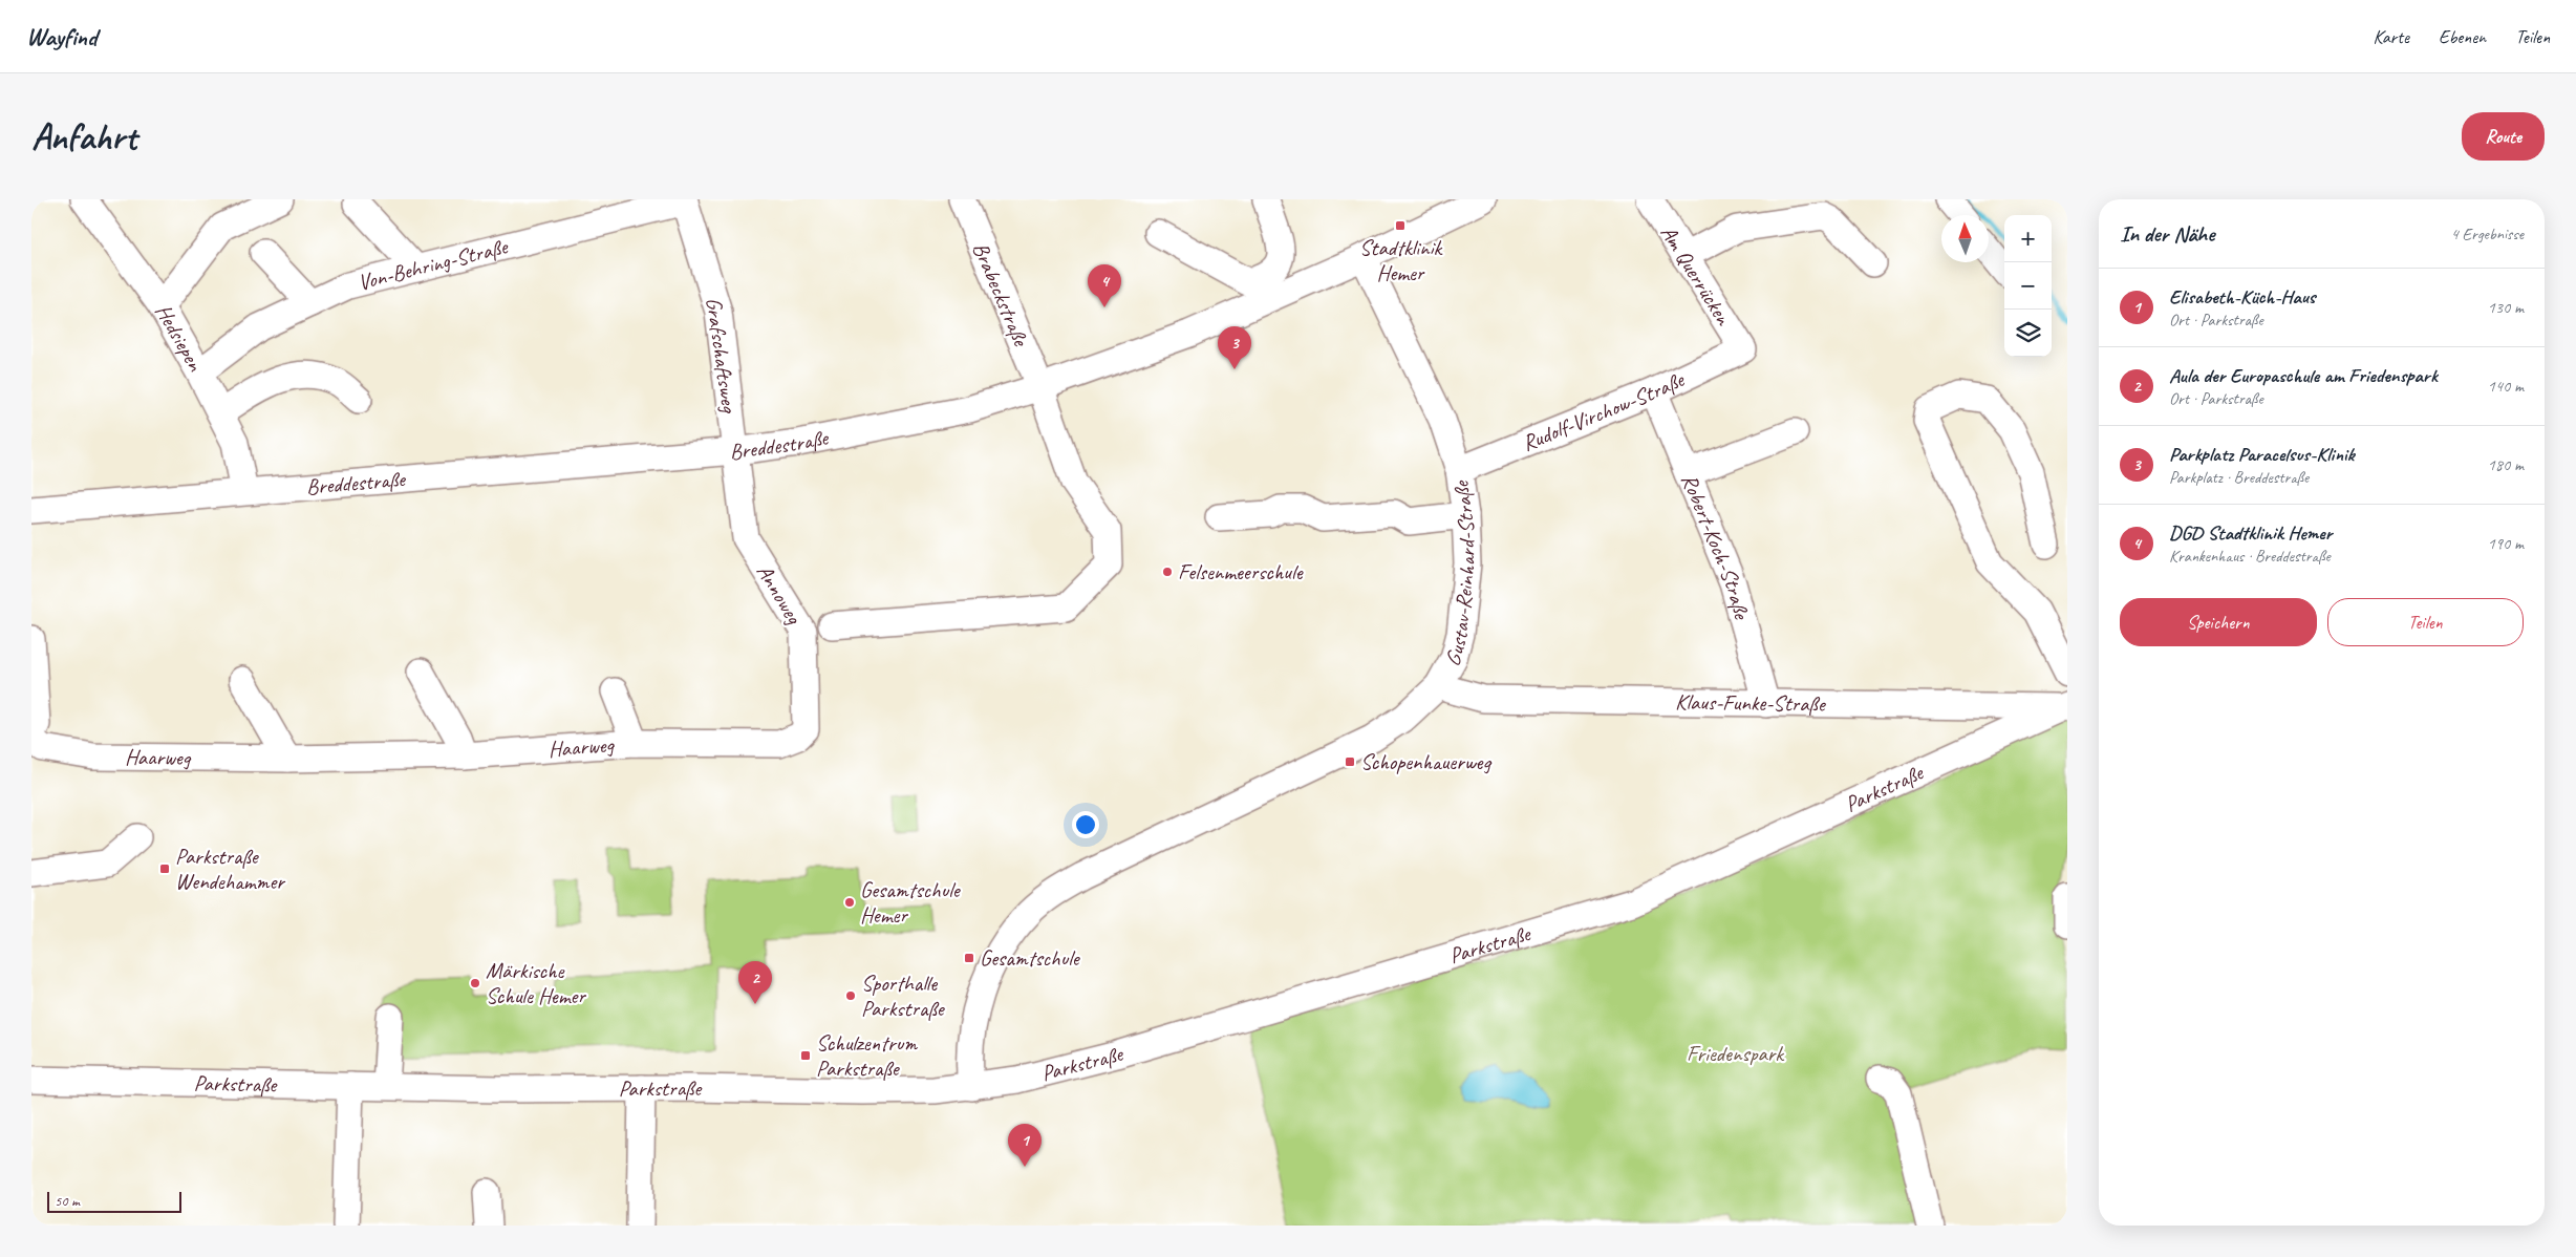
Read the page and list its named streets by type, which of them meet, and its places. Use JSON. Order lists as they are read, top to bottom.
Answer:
{
  "streets": {
    "street": [
      "Von-Behring-Straße",
      "Am Querrücken",
      "Brabeckstraße",
      "Hedsiepen",
      "Grafschaftsweg",
      "Rudolf-Virchow-Straße",
      "Breddestraße",
      "Robert-Koch-Straße",
      "Gustav-Reinhard-Straße",
      "Annoweg",
      "Klaus-Funke-Straße",
      "Haarweg",
      "Parkstraße"
    ]
  },
  "crossings": [
    ["Von-Behring-Straße", "Hedsiepen"],
    ["Von-Behring-Straße", "Grafschaftsweg"],
    ["Am Querrücken", "Rudolf-Virchow-Straße"],
    ["Brabeckstraße", "Breddestraße"],
    ["Hedsiepen", "Breddestraße"],
    ["Grafschaftsweg", "Breddestraße"],
    ["Grafschaftsweg", "Annoweg"],
    ["Rudolf-Virchow-Straße", "Robert-Koch-Straße"],
    ["Rudolf-Virchow-Straße", "Gustav-Reinhard-Straße"],
    ["Breddestraße", "Gustav-Reinhard-Straße"],
    ["Breddestraße", "Annoweg"],
    ["Robert-Koch-Straße", "Klaus-Funke-Straße"],
    ["Gustav-Reinhard-Straße", "Klaus-Funke-Straße"],
    ["Annoweg", "Haarweg"],
    ["Klaus-Funke-Straße", "Parkstraße"]
  ],
  "parks": ["Friedenspark"],
  "places": {
    "transit": [
      "Stadtklinik Hemer",
      "Schopenhauerweg",
      "Parkstraße Wendehammer",
      "Gesamtschule",
      "Schulzentrum Parkstraße"
    ],
    "other": [
      "Felsenmeerschule",
      "Gesamtschule Hemer",
      "Märkische Schule Hemer",
      "Sporthalle Parkstraße"
    ]
  },
  "scale_bar": "50 m",
  "north": "top",
  "page": {
    "header": "Wayfind",
    "nav": ["Karte", "Ebenen", "Teilen"],
    "buttons": [
      "Route",
      ["Speichern", "Teilen"]
    ],
    "title": "Anfahrt",
    "heading": ["In der Nähe", "4 Ergebnisse"],
    "map_buttons": ["+", "−"],
    "pins": [
      "4",
      "3",
      "2",
      "1"
    ],
    "list": [
      {
        "mark": "1",
        "name": "Elisabeth-Küch-Haus",
        "note": "Ort · Parkstraße",
        "value": "130 m"
      },
      {
        "mark": "2",
        "name": "Aula der Europaschule am Friedenspark",
        "note": "Ort · Parkstraße",
        "value": "140 m"
      },
      {
        "mark": "3",
        "name": "Parkplatz Paracelsus-Klinik",
        "note": "Parkplatz · Breddestraße",
        "value": "180 m"
      },
      {
        "mark": "4",
        "name": "DGD Stadtklinik Hemer",
        "note": "Krankenhaus · Breddestraße",
        "value": "190 m"
      }
    ],
    "scale": "50 m"
  }
}
